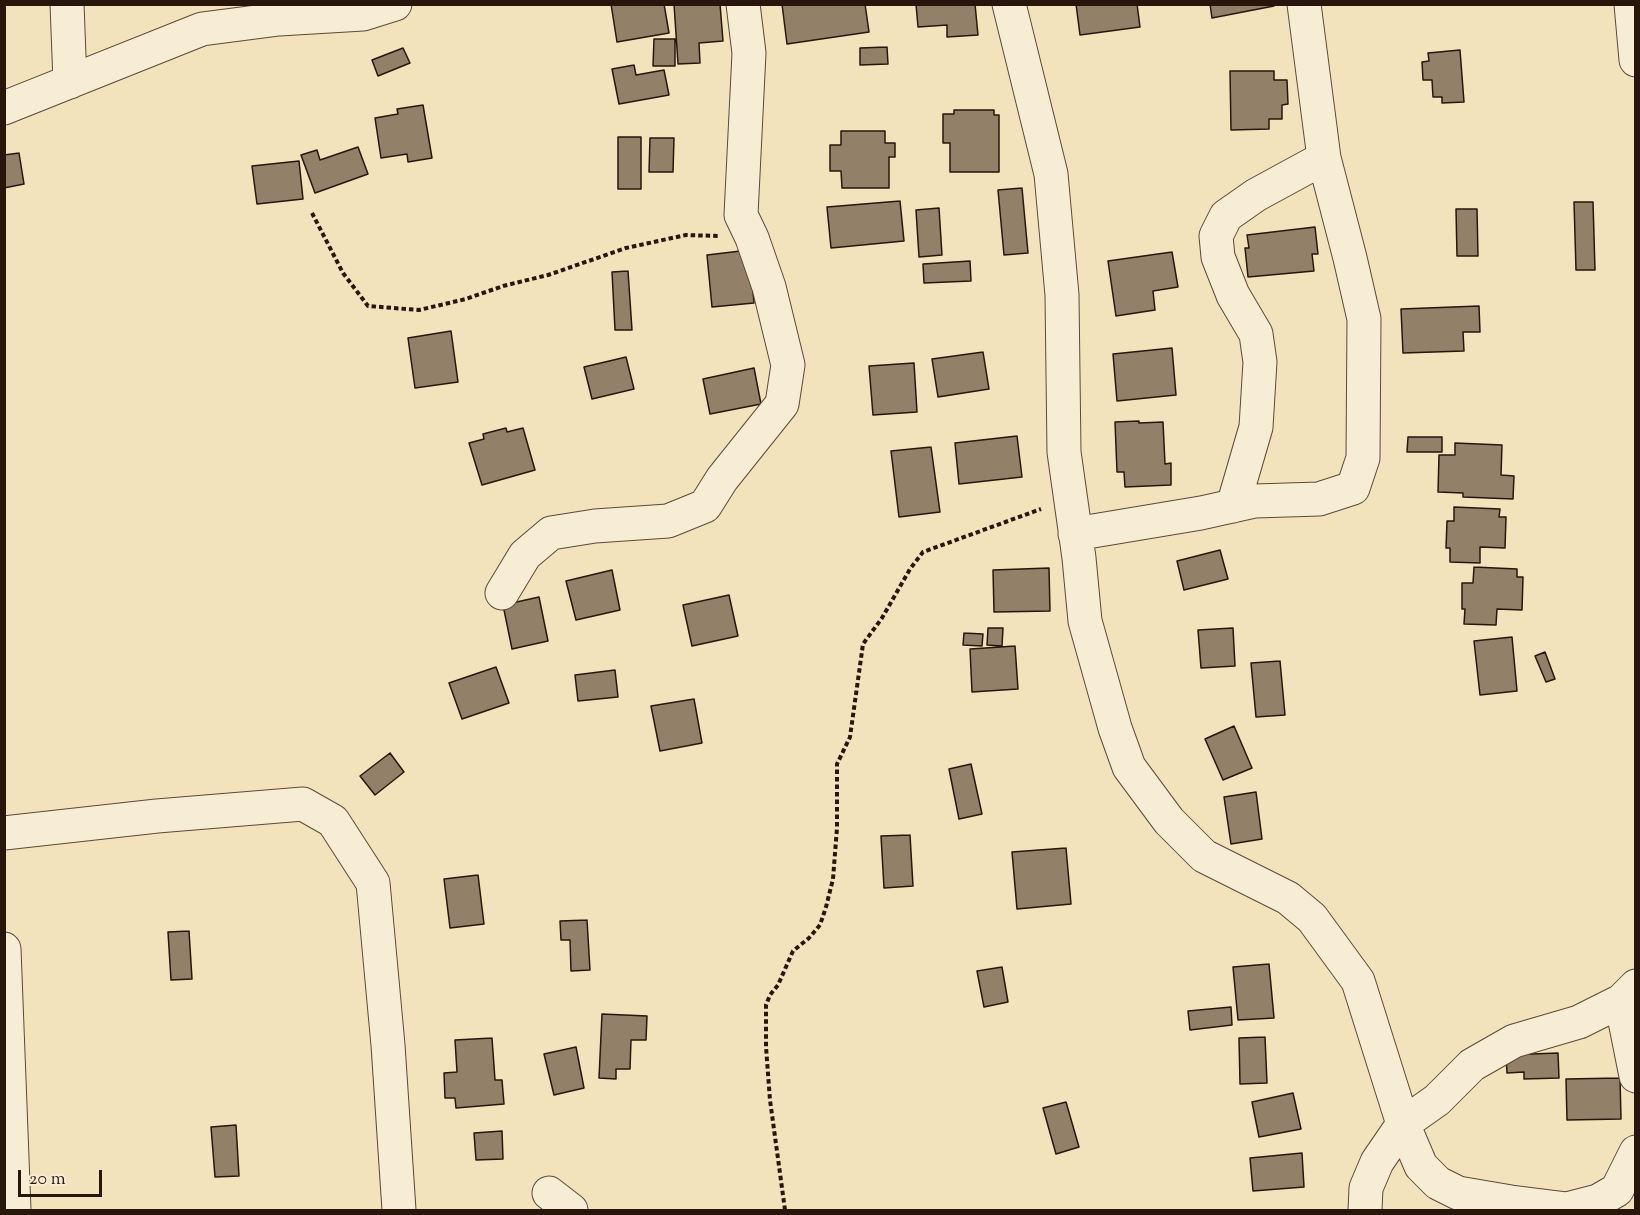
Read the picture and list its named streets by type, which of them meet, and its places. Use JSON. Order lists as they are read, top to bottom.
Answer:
{
  "scale_bar": "20 m"
}
